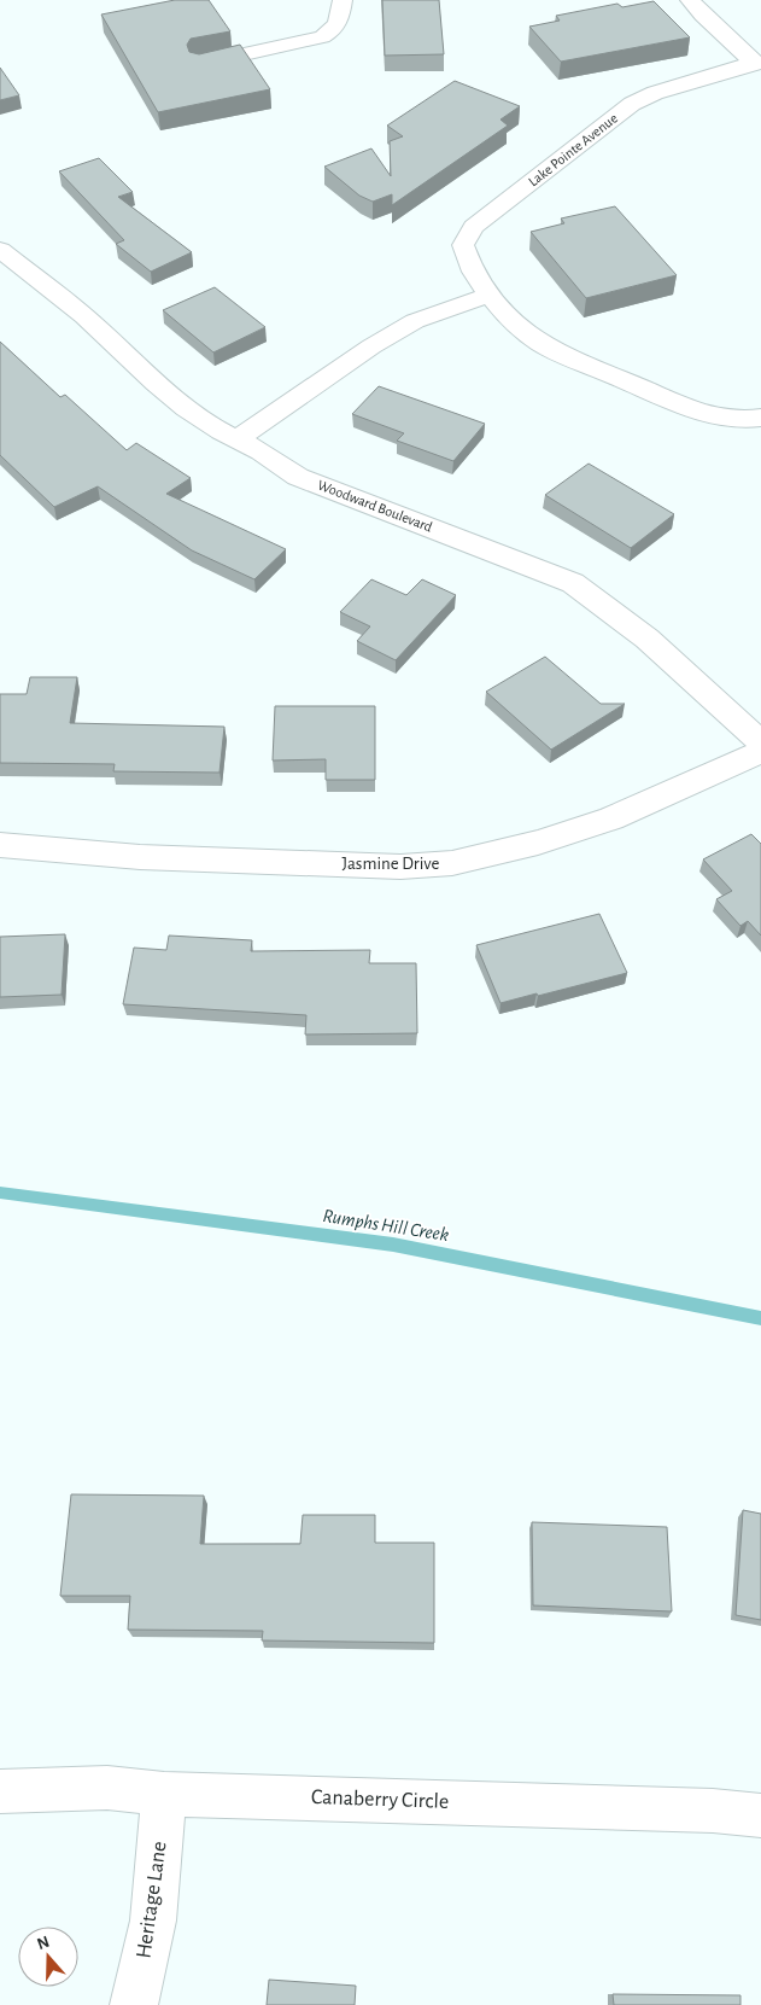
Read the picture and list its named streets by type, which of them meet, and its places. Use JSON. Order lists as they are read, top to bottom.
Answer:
{
  "streets": {
    "street": [
      "Lake Pointe Avenue",
      "Woodward Boulevard",
      "Jasmine Drive",
      "Canaberry Circle",
      "Heritage Lane"
    ]
  },
  "crossings": [
    ["Canaberry Circle", "Heritage Lane"]
  ],
  "water": ["Rumphs Hill Creek"],
  "north": "top"
}
